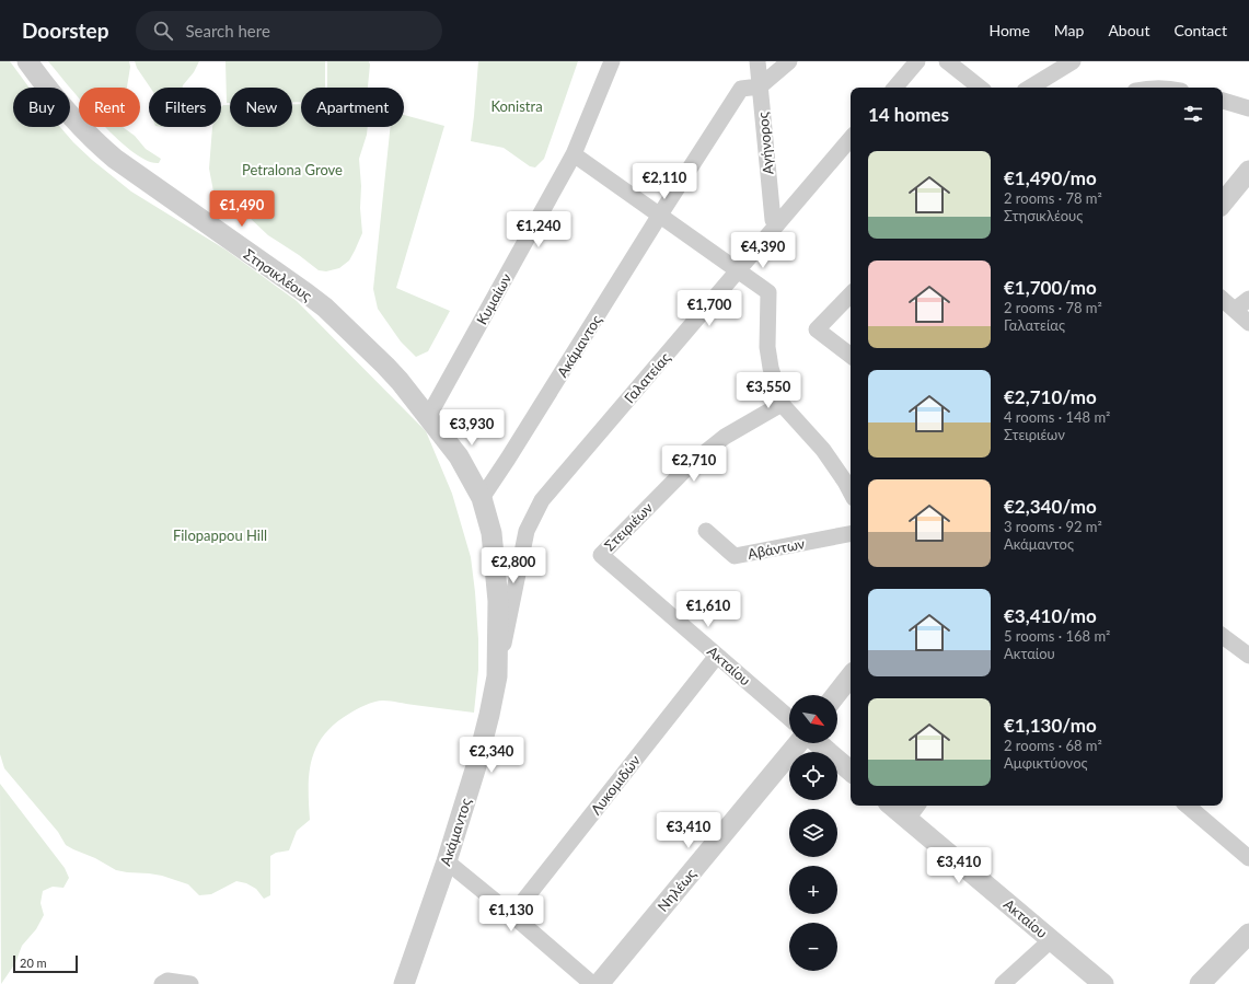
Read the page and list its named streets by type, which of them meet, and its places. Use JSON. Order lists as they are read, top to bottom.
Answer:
{
  "streets": {
    "street": [
      "Αγήνορος",
      "Στησικλέους",
      "Κυμαίων",
      "Ακάμαντος",
      "Γαλατείας",
      "Στειριέων",
      "Αβάντων",
      "Ακταίου",
      "Λυκομιδών",
      "Νηλέως"
    ]
  },
  "crossings": [
    ["Αγήνορος", "Ακάμαντος"],
    ["Αγήνορος", "Γαλατείας"],
    ["Στησικλέους", "Κυμαίων"],
    ["Στησικλέους", "Ακάμαντος"],
    ["Ακάμαντος", "Γαλατείας"],
    ["Στειριέων", "Ακταίου"],
    ["Ακταίου", "Λυκομιδών"]
  ],
  "parks": ["Konistra", "Petralona Grove", "Filopappou Hill"],
  "scale_bar": "20 m",
  "north": "bottom right",
  "page": {
    "header": "Doorstep",
    "search": "Search here",
    "nav": [
      "Home",
      "Map",
      "About",
      "Contact"
    ],
    "chip": [
      "Buy",
      "Rent",
      "Filters",
      "New",
      "Apartment"
    ],
    "heading": "14 homes",
    "list": [
      {
        "name": "€1,490/mo",
        "note": "2 rooms · 78 m² · Στησικλέους"
      },
      {
        "name": "€1,700/mo",
        "note": "2 rooms · 78 m² · Γαλατείας"
      },
      {
        "name": "€2,710/mo",
        "note": "4 rooms · 148 m² · Στειριέων"
      },
      {
        "name": "€2,340/mo",
        "note": "3 rooms · 92 m² · Ακάμαντος"
      },
      {
        "name": "€3,410/mo",
        "note": "5 rooms · 168 m² · Ακταίου"
      },
      {
        "name": "€1,130/mo",
        "note": "2 rooms · 68 m² · Αμφικτύονος"
      }
    ],
    "price": [
      "€2,110",
      "€1,490",
      "€1,240",
      "€4,390",
      "€1,700",
      "€3,550",
      "€3,930",
      "€2,710",
      "€2,800",
      "€1,610",
      "€2,340",
      "€3,410",
      "€3,410",
      "€1,130"
    ],
    "map_buttons": ["+", "−"],
    "scale": "20 m"
  }
}
